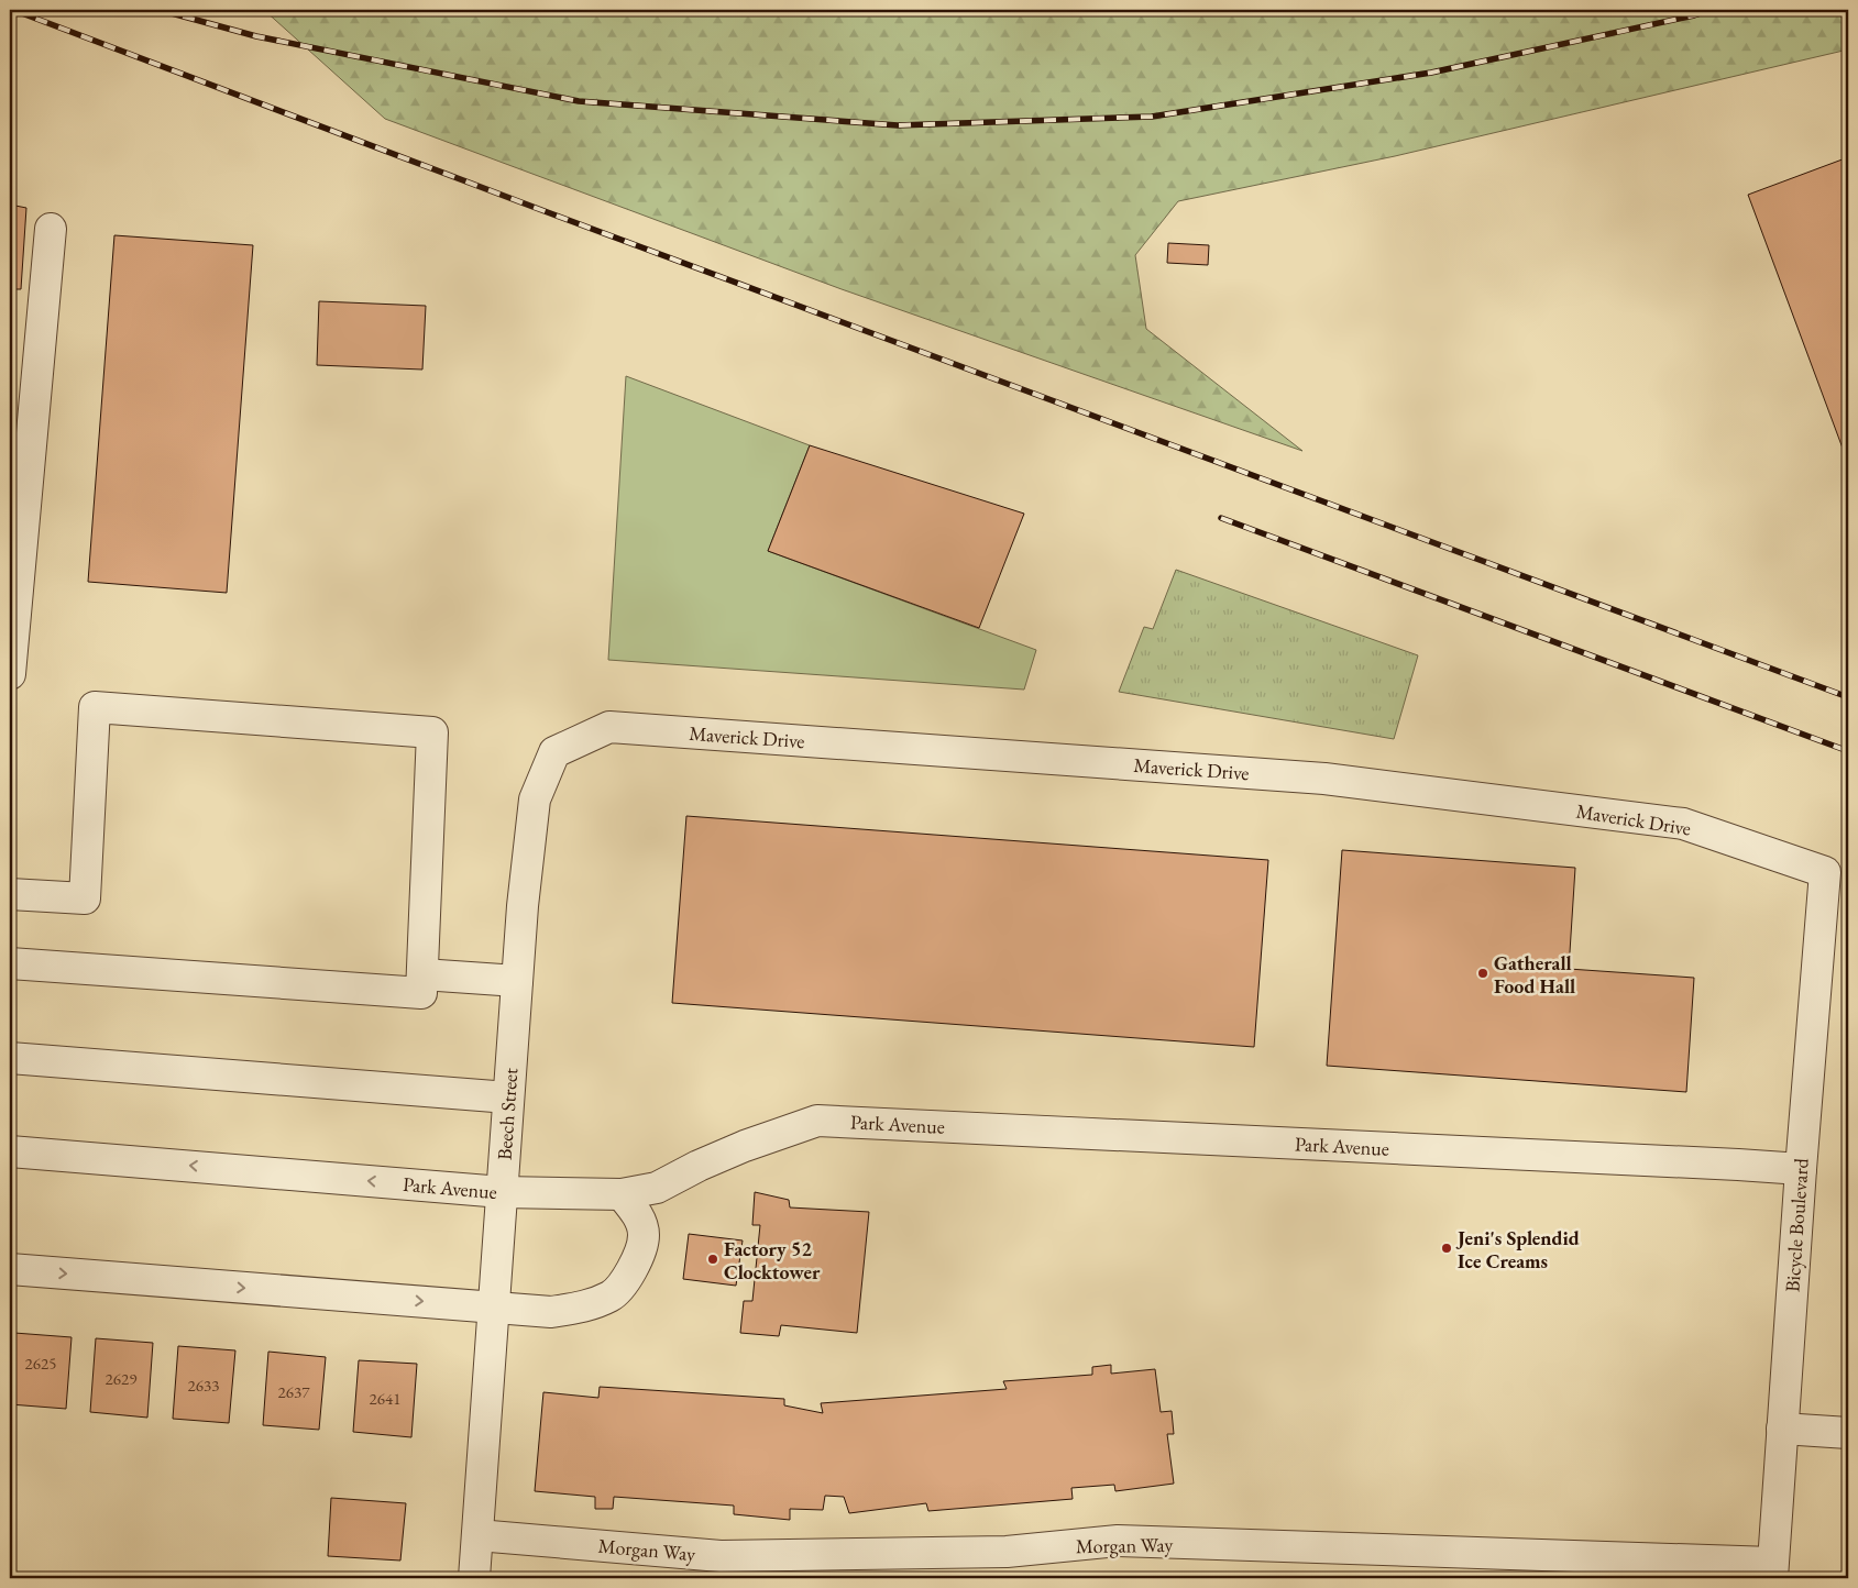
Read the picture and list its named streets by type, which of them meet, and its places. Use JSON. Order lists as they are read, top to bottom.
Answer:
{
  "streets": {
    "street": [
      "Maverick Drive",
      "Beech Street",
      "Park Avenue",
      "Bicycle Boulevard",
      "Morgan Way"
    ]
  },
  "crossings": [
    ["Maverick Drive", "Beech Street"],
    ["Maverick Drive", "Bicycle Boulevard"],
    ["Beech Street", "Park Avenue"],
    ["Beech Street", "Morgan Way"],
    ["Park Avenue", "Bicycle Boulevard"],
    ["Bicycle Boulevard", "Morgan Way"]
  ],
  "places": ["Gatherall Food Hall", "Jeni's Splendid Ice Creams", "Factory 52 Clocktower"],
  "house_numbers": [
    "2625",
    "2629",
    "2633",
    "2637",
    "2641"
  ]
}
